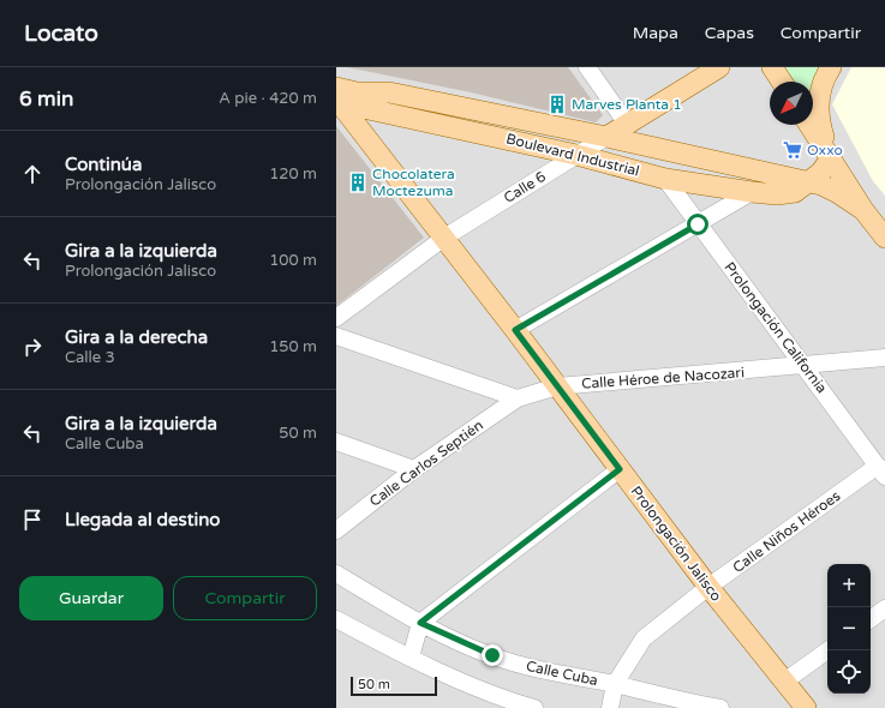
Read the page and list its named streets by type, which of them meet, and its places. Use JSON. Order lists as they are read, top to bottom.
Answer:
{
  "streets": {
    "main road": ["Boulevard Industrial", "Calle 6", "Prolongación Jalisco"],
    "street": [
      "Prolongación California",
      "Calle Héroe de Nacozari",
      "Calle Carlos Septién",
      "Calle Niños Héroes",
      "Calle Cuba"
    ]
  },
  "crossings": [
    ["Boulevard Industrial", "Calle 6"],
    ["Boulevard Industrial", "Prolongación California"],
    ["Boulevard Industrial", "Prolongación Jalisco"],
    ["Calle 6", "Prolongación Jalisco"],
    ["Prolongación California", "Calle Héroe de Nacozari"],
    ["Prolongación California", "Calle Niños Héroes"],
    ["Calle Héroe de Nacozari", "Calle Carlos Septién"],
    ["Calle Héroe de Nacozari", "Prolongación Jalisco"],
    ["Calle Niños Héroes", "Prolongación Jalisco"],
    ["Calle Niños Héroes", "Calle Cuba"]
  ],
  "places": {
    "building": ["Marves Planta 1", "Chocolatera Moctezuma"],
    "supermarket": ["Oxxo"]
  },
  "scale_bar": "50 m",
  "north": "bottom left",
  "page": {
    "header": "Locato",
    "nav": ["Mapa", "Capas", "Compartir"],
    "heading": ["6 min", "A pie · 420 m"],
    "list": [
      ["Continúa", "Prolongación Jalisco", "120 m"],
      ["Gira a la izquierda", "Prolongación Jalisco", "100 m"],
      ["Gira a la derecha", "Calle 3", "150 m"],
      ["Gira a la izquierda", "Calle Cuba", "50 m"],
      "Llegada al destino"
    ],
    "buttons": ["Guardar", "Compartir"],
    "map_buttons": ["+", "−"],
    "scale": "50 m"
  }
}
